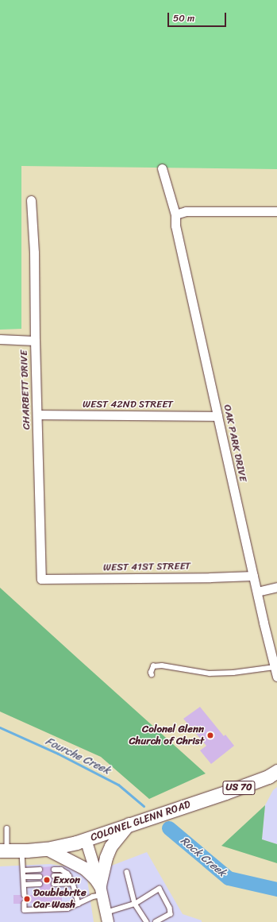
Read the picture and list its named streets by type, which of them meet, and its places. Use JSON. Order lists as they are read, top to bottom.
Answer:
{
  "streets": {
    "main road": ["US 70", "COLONEL GLENN ROAD"],
    "street": [
      "CHARBETT DRIVE",
      "WEST 42ND STREET",
      "OAK PARK DRIVE",
      "WEST 41ST STREET"
    ]
  },
  "crossings": [
    ["CHARBETT DRIVE", "WEST 42ND STREET"],
    ["CHARBETT DRIVE", "WEST 41ST STREET"],
    ["WEST 42ND STREET", "OAK PARK DRIVE"],
    ["OAK PARK DRIVE", "WEST 41ST STREET"]
  ],
  "water": ["Fourche Creek", "Rock Creek"],
  "places": ["Colonel Glenn Church of Christ", "Exxon", "Doublebrite Car Wash"],
  "scale_bar": "50 m"
}
